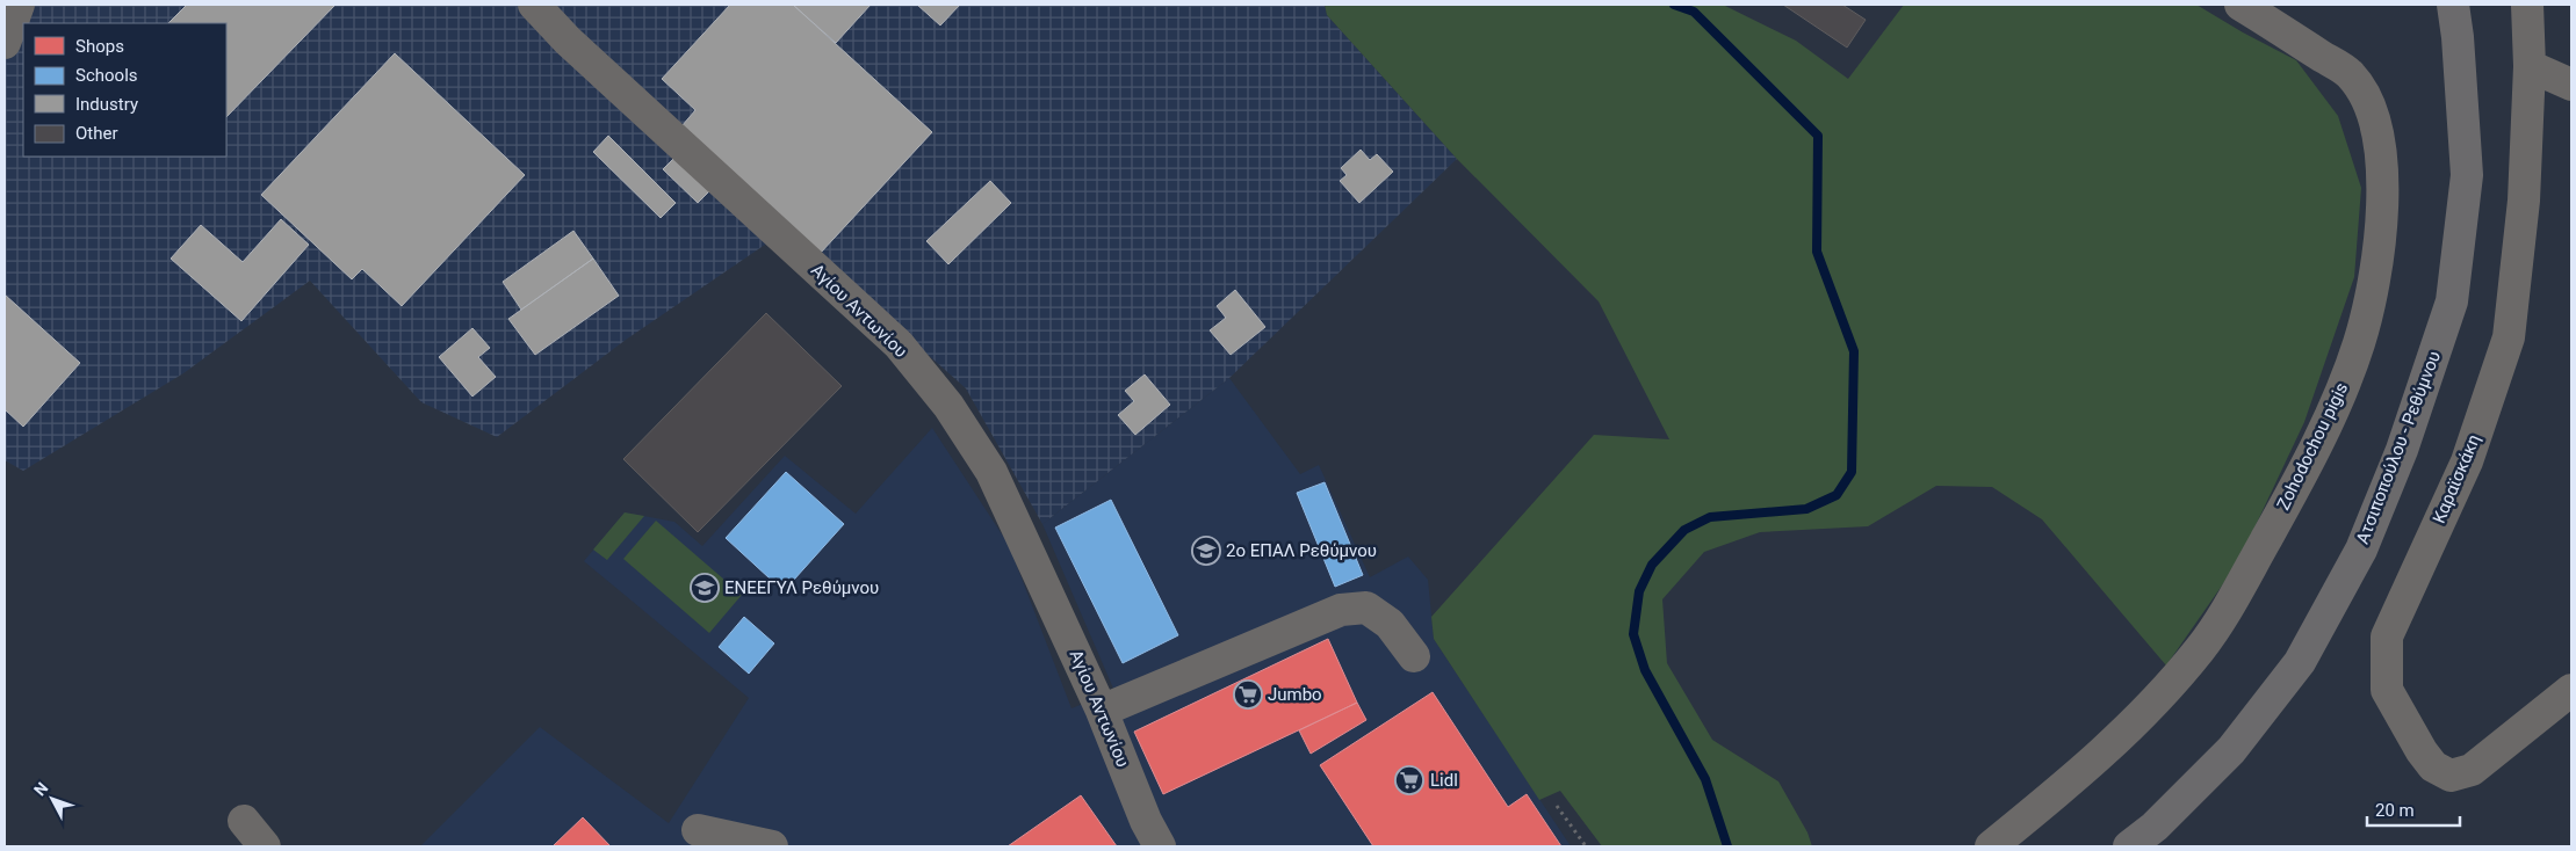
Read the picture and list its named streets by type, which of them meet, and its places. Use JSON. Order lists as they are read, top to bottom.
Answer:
{
  "streets": {
    "main road": ["Ατσιποπούλου - Ρεθύμνου"],
    "street": ["Αγίου Αντωνίου", "Zohodochou pigis", "Καραϊσκάκη"]
  },
  "places": {
    "school or university": ["2ο ΕΠΑΛ Ρεθύμνου", "ΕΝΕΕΓΥΛ Ρεθύμνου"],
    "supermarket": ["Jumbo", "Lidl"]
  },
  "legend": [
    "Shops",
    "Schools",
    "Industry",
    "Other"
  ],
  "scale_bar": "20 m",
  "north": "top left"
}
